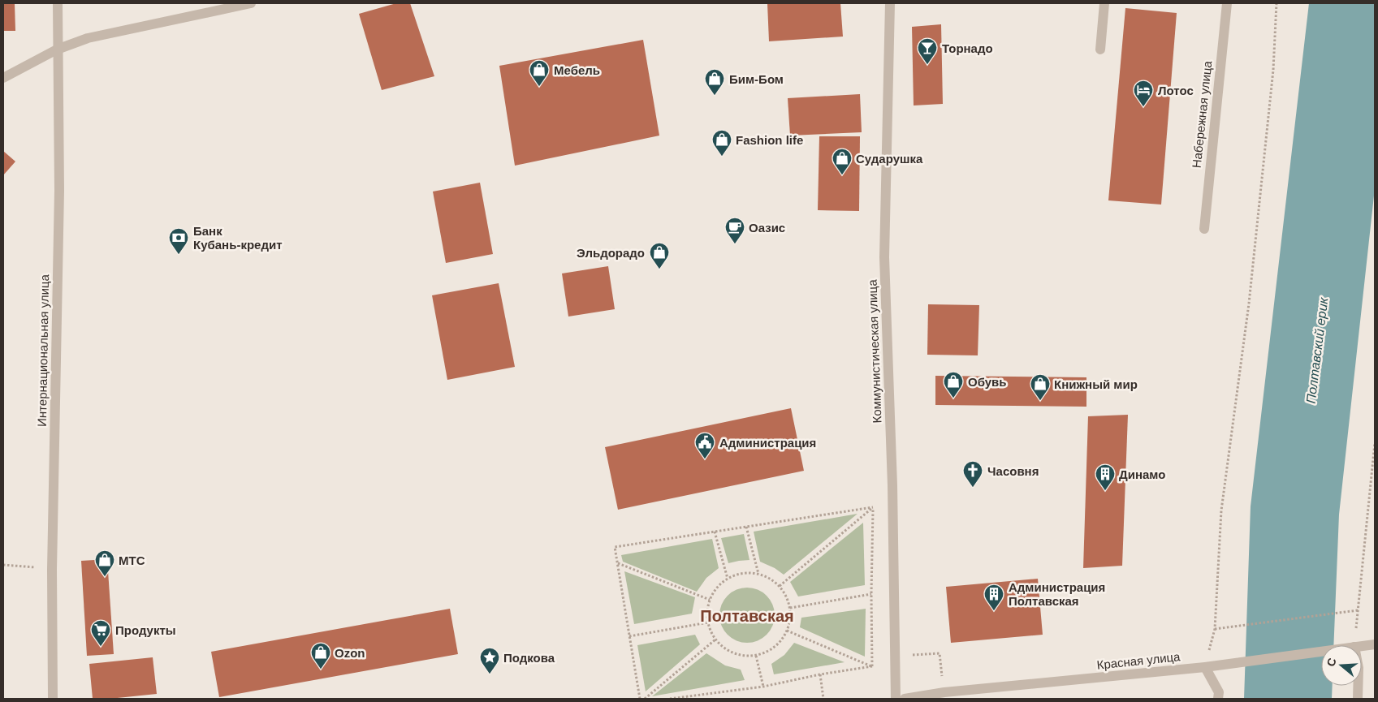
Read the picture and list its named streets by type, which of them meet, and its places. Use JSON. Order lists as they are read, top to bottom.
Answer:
{
  "streets": {
    "street": [
      "Набережная улица",
      "Интернациональная улица",
      "Коммунистическая улица",
      "Красная улица"
    ]
  },
  "districts": ["Полтавская"],
  "water": ["Полтавский ерик"],
  "places": {
    "bar": ["Торнадо"],
    "shop": [
      "Мебель",
      "Бим-Бом",
      "Fashion life",
      "Сударушка",
      "Эльдорадо",
      "Обувь",
      "Книжный мир",
      "МТС",
      "Ozon"
    ],
    "hotel": ["Лотос"],
    "cafe": ["Оазис"],
    "bank": ["Банк Кубань-кредит"],
    "public building": ["Администрация"],
    "church": ["Часовня"],
    "building": ["Динамо", "Администрация Полтавская"],
    "supermarket": ["Продукты"],
    "place": ["Подкова"]
  },
  "north": "left"
}
